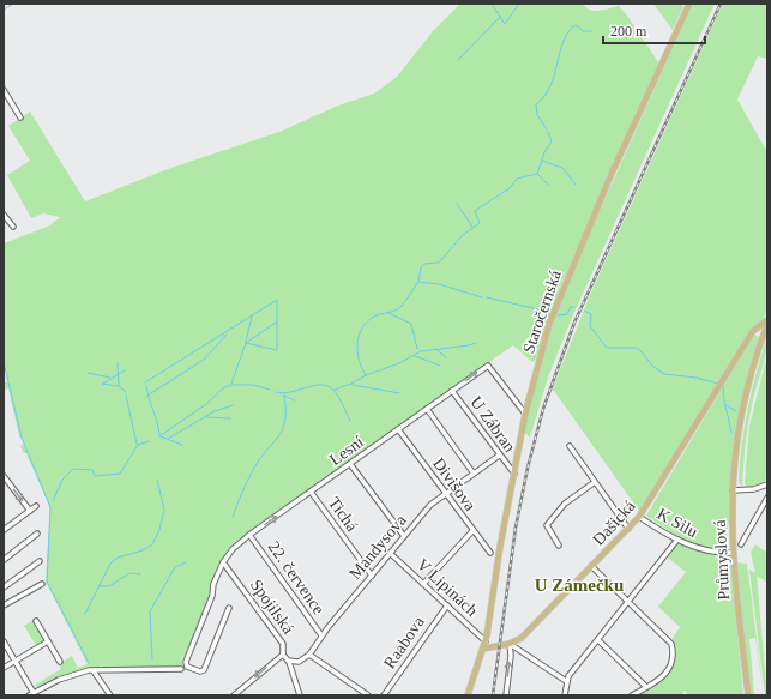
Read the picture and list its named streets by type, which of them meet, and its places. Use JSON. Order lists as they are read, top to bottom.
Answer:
{
  "streets": {
    "main road": ["Staročernská", "Dašická", "Průmyslová"],
    "street": [
      "U Zábran",
      "Lesní",
      "Divišova",
      "Tichá",
      "K Silu",
      "Mandysova",
      "22. července",
      "V Lipinách",
      "Spojilská",
      "Raabova"
    ]
  },
  "crossings": [
    ["Staročernská", "U Zábran"],
    ["Staročernská", "Lesní"],
    ["Staročernská", "Dašická"],
    ["Staročernská", "V Lipinách"],
    ["U Zábran", "Lesní"],
    ["U Zábran", "Mandysova"],
    ["Lesní", "Divišova"],
    ["Lesní", "Tichá"],
    ["Lesní", "22. července"],
    ["Lesní", "Spojilská"],
    ["Divišova", "Mandysova"],
    ["Tichá", "Mandysova"],
    ["Dašická", "K Silu"],
    ["Dašická", "Průmyslová"],
    ["K Silu", "Průmyslová"],
    ["Mandysova", "22. července"],
    ["Mandysova", "V Lipinách"],
    ["V Lipinách", "Raabova"]
  ],
  "districts": ["U Zámečku"],
  "scale_bar": "200 m"
}
